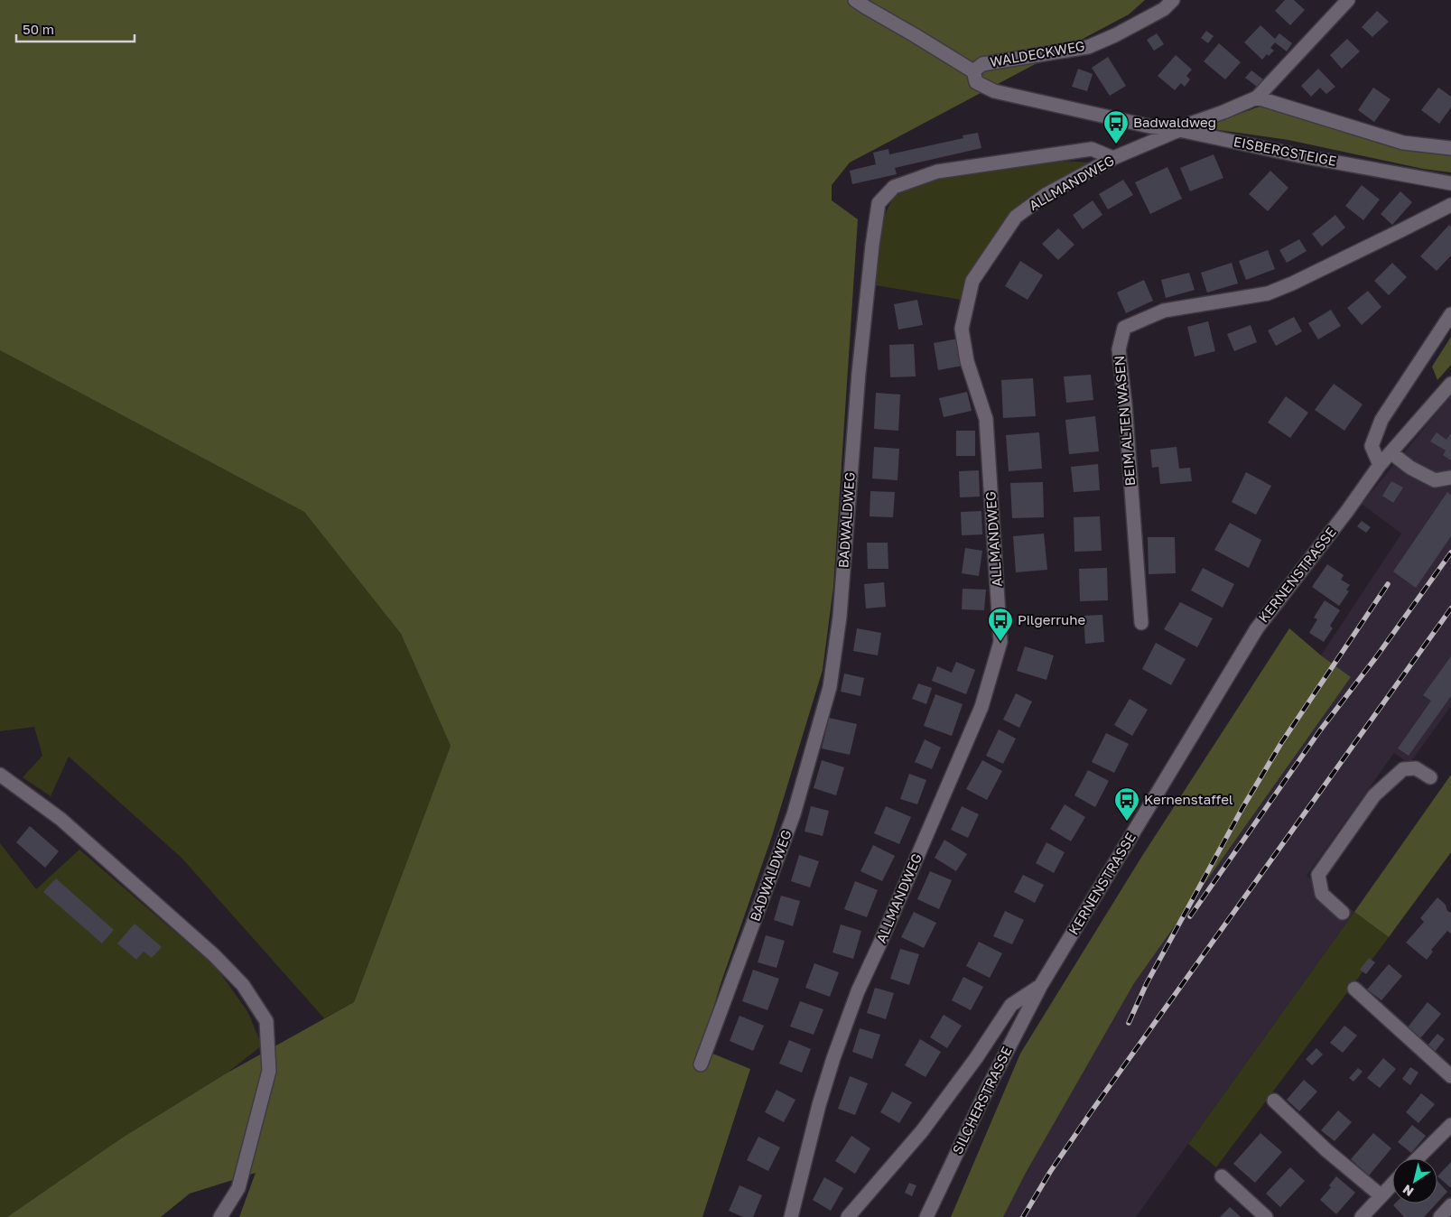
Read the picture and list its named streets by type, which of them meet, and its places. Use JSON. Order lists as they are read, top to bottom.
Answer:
{
  "streets": {
    "street": [
      "WALDECKWEG",
      "EISBERGSTEIGE",
      "ALLMANDWEG",
      "BEIM ALTEN WASEN",
      "BADWALDWEG",
      "KERNENSTRASSE",
      "SILCHERSTRASSE"
    ]
  },
  "crossings": [
    ["WALDECKWEG", "EISBERGSTEIGE"],
    ["EISBERGSTEIGE", "ALLMANDWEG"],
    ["ALLMANDWEG", "BADWALDWEG"],
    ["KERNENSTRASSE", "SILCHERSTRASSE"]
  ],
  "places": {
    "bus stop": ["Badwaldweg", "Pilgerruhe", "Kernenstaffel"]
  },
  "scale_bar": "50 m",
  "north": "bottom left"
}
